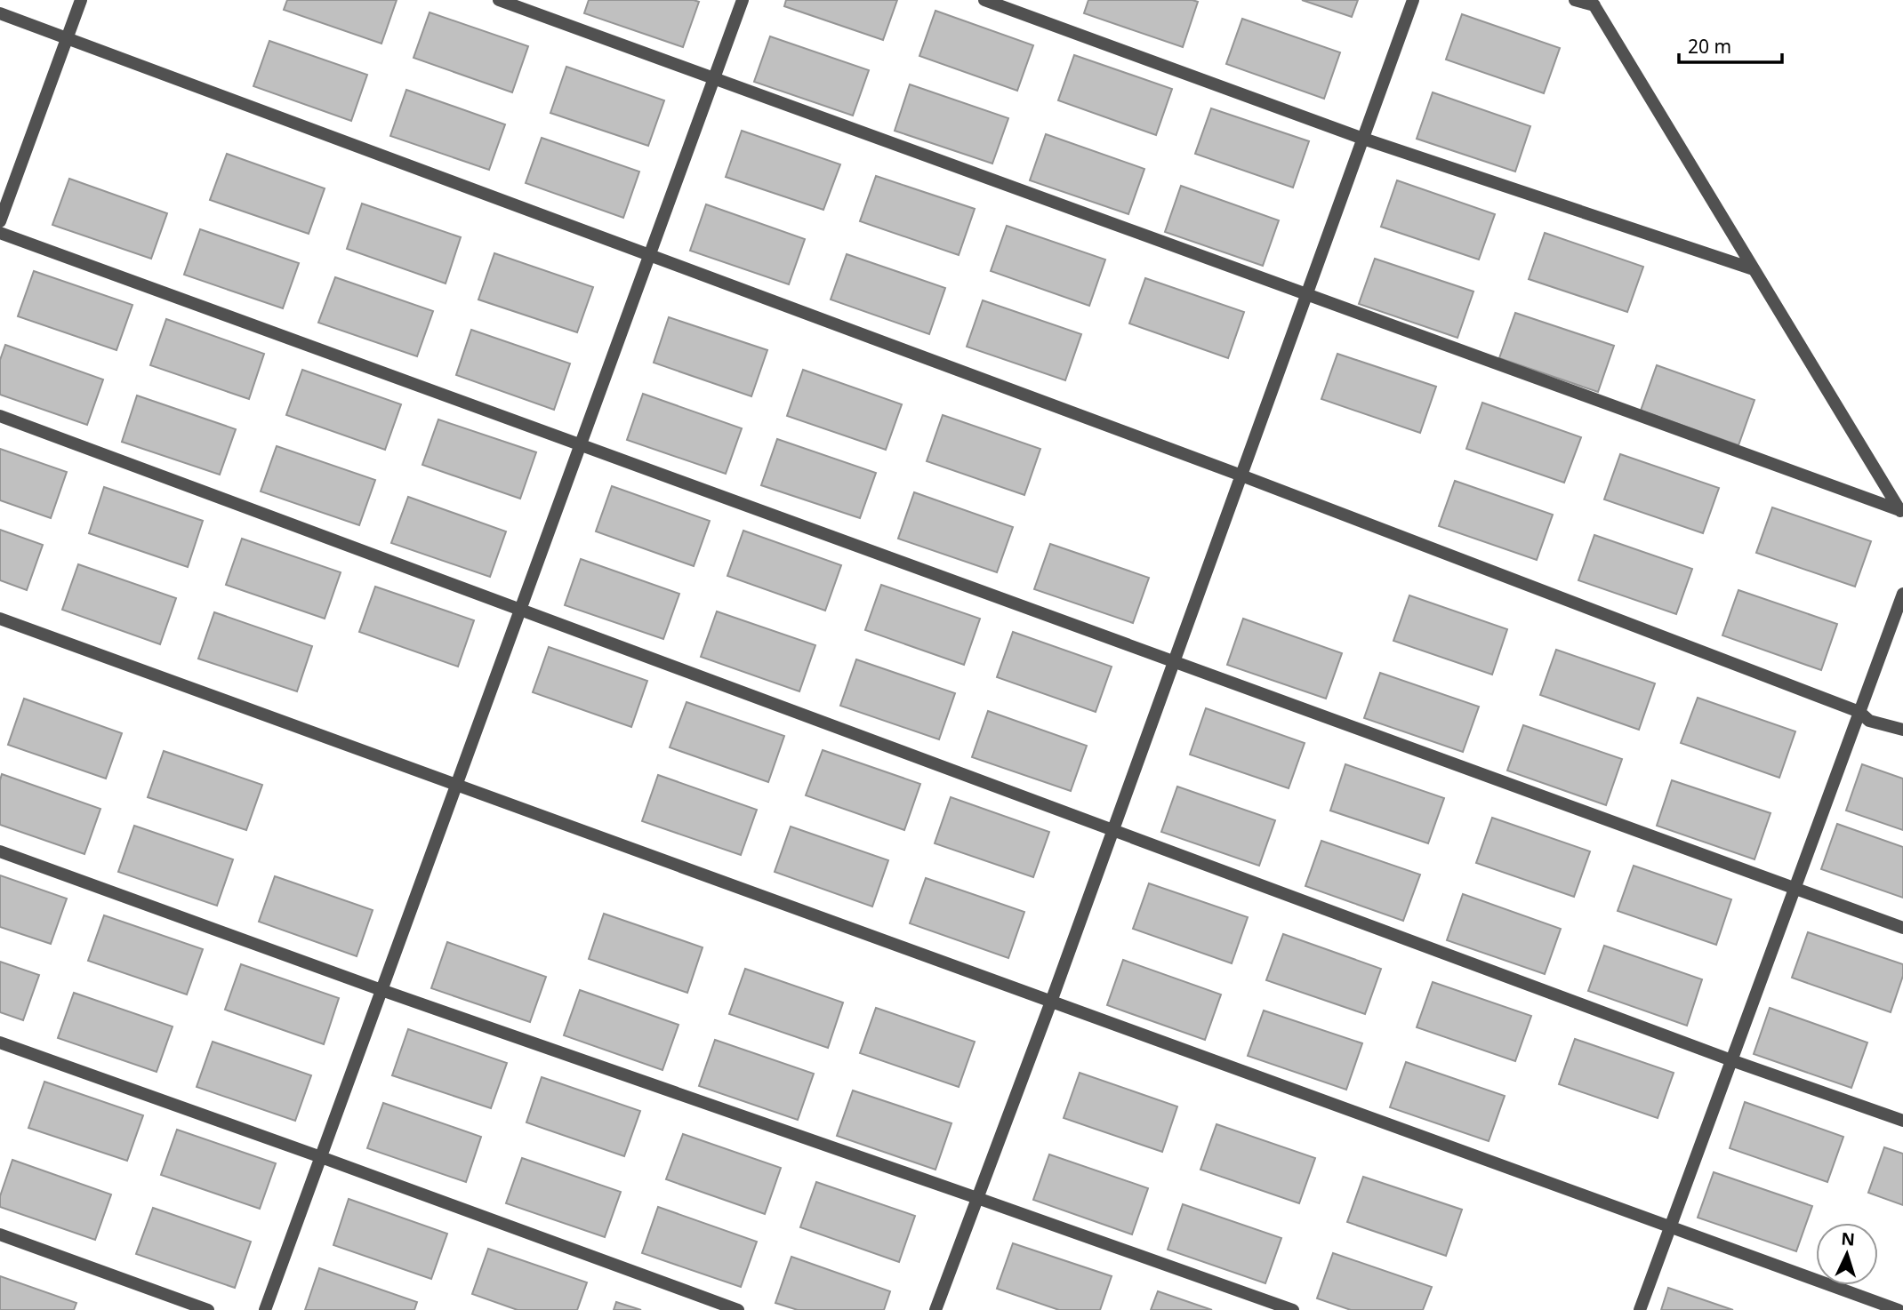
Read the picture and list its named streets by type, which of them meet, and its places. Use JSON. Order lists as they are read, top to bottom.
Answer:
{
  "scale_bar": "20 m",
  "north": "top"
}
